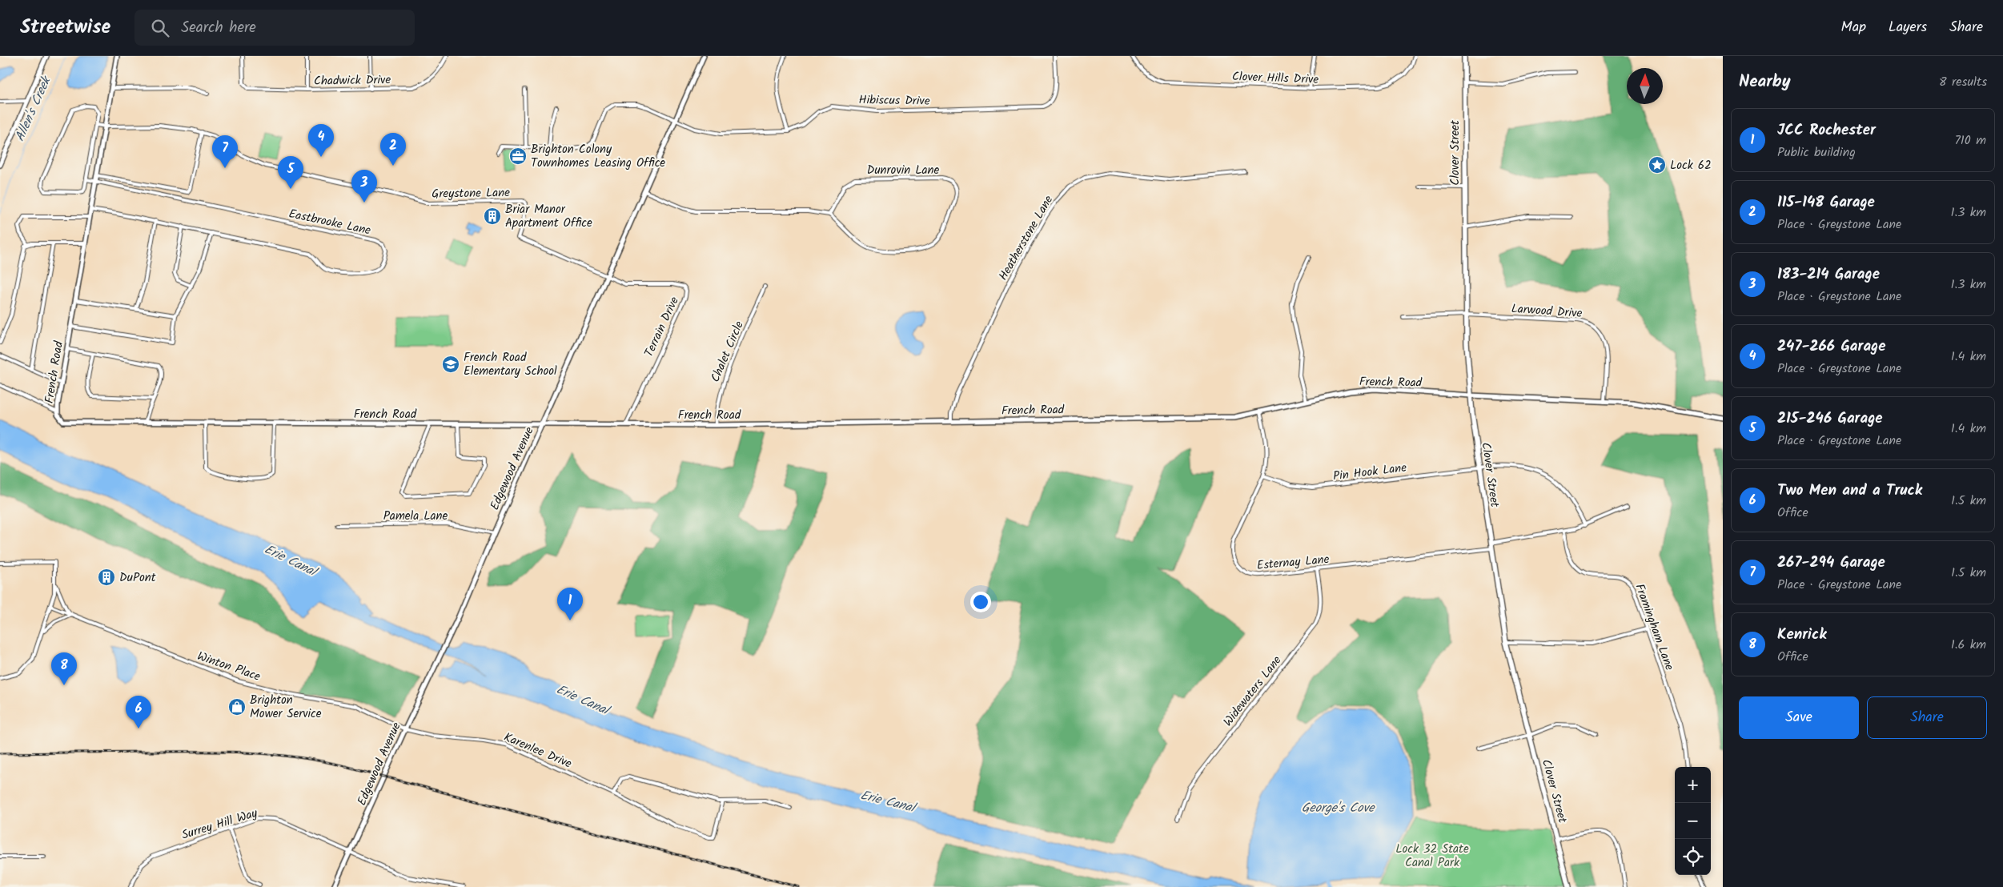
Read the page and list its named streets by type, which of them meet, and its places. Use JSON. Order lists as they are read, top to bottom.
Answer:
{
  "streets": {
    "main road": ["Clover Street"],
    "street": [
      "Clover Hills Drive",
      "Chadwick Drive",
      "Hibiscus Drive",
      "Dunrovin Lane",
      "Greystone Lane",
      "Eastbrooke Lane",
      "Heatherstone Lane",
      "Larwood Drive",
      "Terrain Drive",
      "Chalet Circle",
      "French Road",
      "Edgewood Avenue",
      "Pin Hook Lane",
      "Pamela Lane",
      "Esternay Lane",
      "Framingham Lane",
      "Winton Place",
      "Widewaters Lane",
      "Karenlee Drive",
      "Surrey Hill Way"
    ]
  },
  "crossings": [
    ["Hibiscus Drive", "Edgewood Avenue"],
    ["Clover Street", "Larwood Drive"],
    ["Clover Street", "French Road"],
    ["Clover Street", "Pin Hook Lane"],
    ["Clover Street", "Esternay Lane"],
    ["Greystone Lane", "Terrain Drive"],
    ["Greystone Lane", "French Road"],
    ["Greystone Lane", "Edgewood Avenue"],
    ["Eastbrooke Lane", "French Road"],
    ["Heatherstone Lane", "French Road"],
    ["Larwood Drive", "French Road"],
    ["Terrain Drive", "French Road"],
    ["Terrain Drive", "Edgewood Avenue"],
    ["Chalet Circle", "French Road"],
    ["French Road", "Edgewood Avenue"],
    ["French Road", "Esternay Lane"],
    ["Edgewood Avenue", "Pamela Lane"],
    ["Edgewood Avenue", "Winton Place"],
    ["Edgewood Avenue", "Karenlee Drive"],
    ["Edgewood Avenue", "Surrey Hill Way"],
    ["Pin Hook Lane", "Esternay Lane"],
    ["Esternay Lane", "Framingham Lane"],
    ["Esternay Lane", "Widewaters Lane"],
    ["Winton Place", "Karenlee Drive"]
  ],
  "water": ["Allen's Creek", "Erie Canal", "George's Cove"],
  "parks": ["Lock 32 State Canal Park"],
  "places": {
    "office": ["Brighton Colony Townhomes Leasing Office"],
    "place": ["Lock 62"],
    "building": ["Briar Manor Apartment Office", "DuPont"],
    "school or university": ["French Road Elementary School"],
    "shop": ["Brighton Mower Service"]
  },
  "north": "top",
  "page": {
    "header": "Streetwise",
    "search": "Search here",
    "nav": ["Map", "Layers", "Share"],
    "heading": ["Nearby", "8 results"],
    "list": [
      {
        "mark": "1",
        "name": "JCC Rochester",
        "note": "Public building",
        "value": "710 m"
      },
      {
        "mark": "2",
        "name": "115-148 Garage",
        "note": "Place · Greystone Lane",
        "value": "1.3 km"
      },
      {
        "mark": "3",
        "name": "183-214 Garage",
        "note": "Place · Greystone Lane",
        "value": "1.3 km"
      },
      {
        "mark": "4",
        "name": "247-266 Garage",
        "note": "Place · Greystone Lane",
        "value": "1.4 km"
      },
      {
        "mark": "5",
        "name": "215-246 Garage",
        "note": "Place · Greystone Lane",
        "value": "1.4 km"
      },
      {
        "mark": "6",
        "name": "Two Men and a Truck",
        "note": "Office",
        "value": "1.5 km"
      },
      {
        "mark": "7",
        "name": "267-294 Garage",
        "note": "Place · Greystone Lane",
        "value": "1.5 km"
      },
      {
        "mark": "8",
        "name": "Kenrick",
        "note": "Office",
        "value": "1.6 km"
      }
    ],
    "pins": [
      "4",
      "2",
      "7",
      "5",
      "3",
      "1",
      "8",
      "6"
    ],
    "buttons": ["Save", "Share"],
    "map_buttons": ["+", "−"]
  }
}
